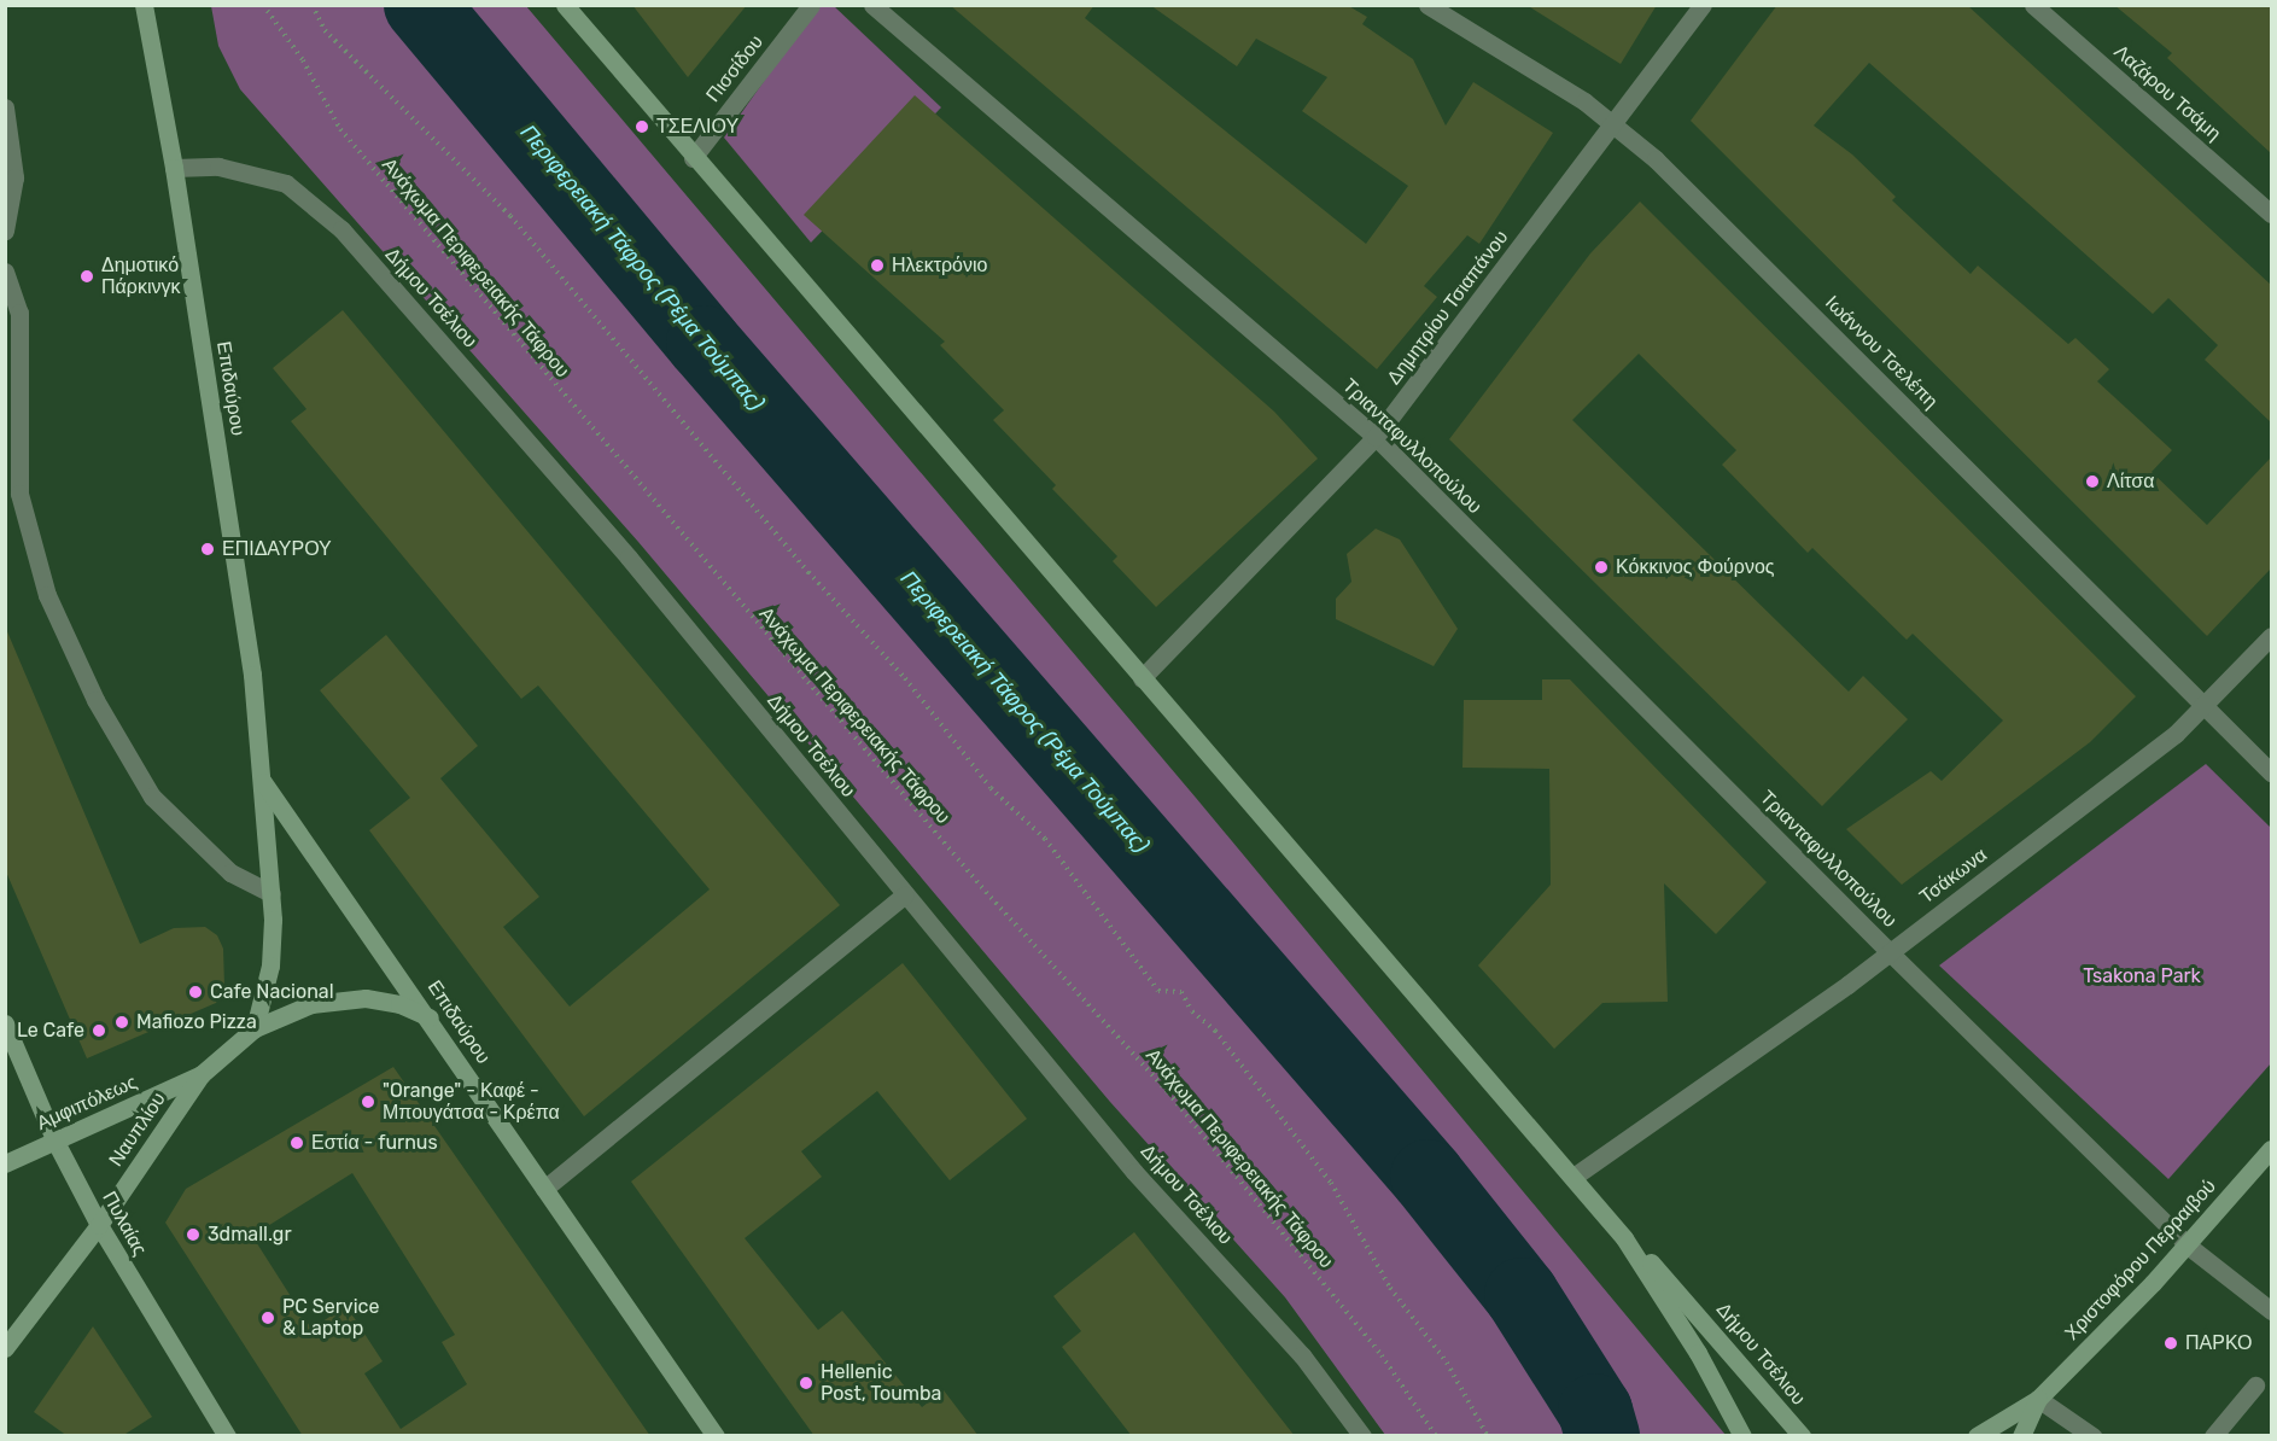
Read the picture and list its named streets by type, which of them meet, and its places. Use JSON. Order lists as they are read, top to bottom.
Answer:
{
  "streets": {
    "street": [
      "Πισσίδου",
      "Λαζάρου Τσάμη",
      "Δήμου Τσέλιου",
      "Δημητρίου Τσιαπάνου",
      "Ιωάννου Τσελέπη",
      "Επιδαύρου",
      "Τριανταφυλλοπούλου",
      "Τσάκωνα",
      "Αμφιπόλεως",
      "Ναυπλίου",
      "Πυλαίας",
      "Χριστοφόρου Περραιβού"
    ],
    "path": ["Ανάχωμα Περιφερειακής Τάφρου"]
  },
  "crossings": [
    ["Πισσίδου", "Δήμου Τσέλιου"],
    ["Δήμου Τσέλιου", "Δημητρίου Τσιαπάνου"],
    ["Δήμου Τσέλιου", "Επιδαύρου"],
    ["Δήμου Τσέλιου", "Τσάκωνα"],
    ["Δημητρίου Τσιαπάνου", "Ιωάννου Τσελέπη"],
    ["Δημητρίου Τσιαπάνου", "Τριανταφυλλοπούλου"],
    ["Ιωάννου Τσελέπη", "Τσάκωνα"],
    ["Επιδαύρου", "Αμφιπόλεως"],
    ["Τριανταφυλλοπούλου", "Τσάκωνα"],
    ["Τριανταφυλλοπούλου", "Χριστοφόρου Περραιβού"],
    ["Αμφιπόλεως", "Ναυπλίου"],
    ["Αμφιπόλεως", "Πυλαίας"],
    ["Ναυπλίου", "Πυλαίας"]
  ],
  "water": ["Περιφερειακή Τάφρος (Ρέμα Τούμπας)"],
  "parks": ["Tsakona Park"],
  "places": [
    "ΤΣΕΛΙΟΥ",
    "Ηλεκτρόνιο",
    "Δημοτικό Πάρκινγκ",
    "Λίτσα",
    "ΕΠΙΔΑΥΡΟΥ",
    "Κόκκινος Φούρνος",
    "Cafe Nacional",
    "Mafiozo Pizza",
    "Le Cafe",
    "\"Orange\" - Καφέ - Μπουγάτσα - Κρέπα",
    "Εστία - furnus",
    "3dmall.gr",
    "PC Service & Laptop",
    "ΠΑΡΚΟ",
    "Hellenic Post, Toumba"
  ]
}
